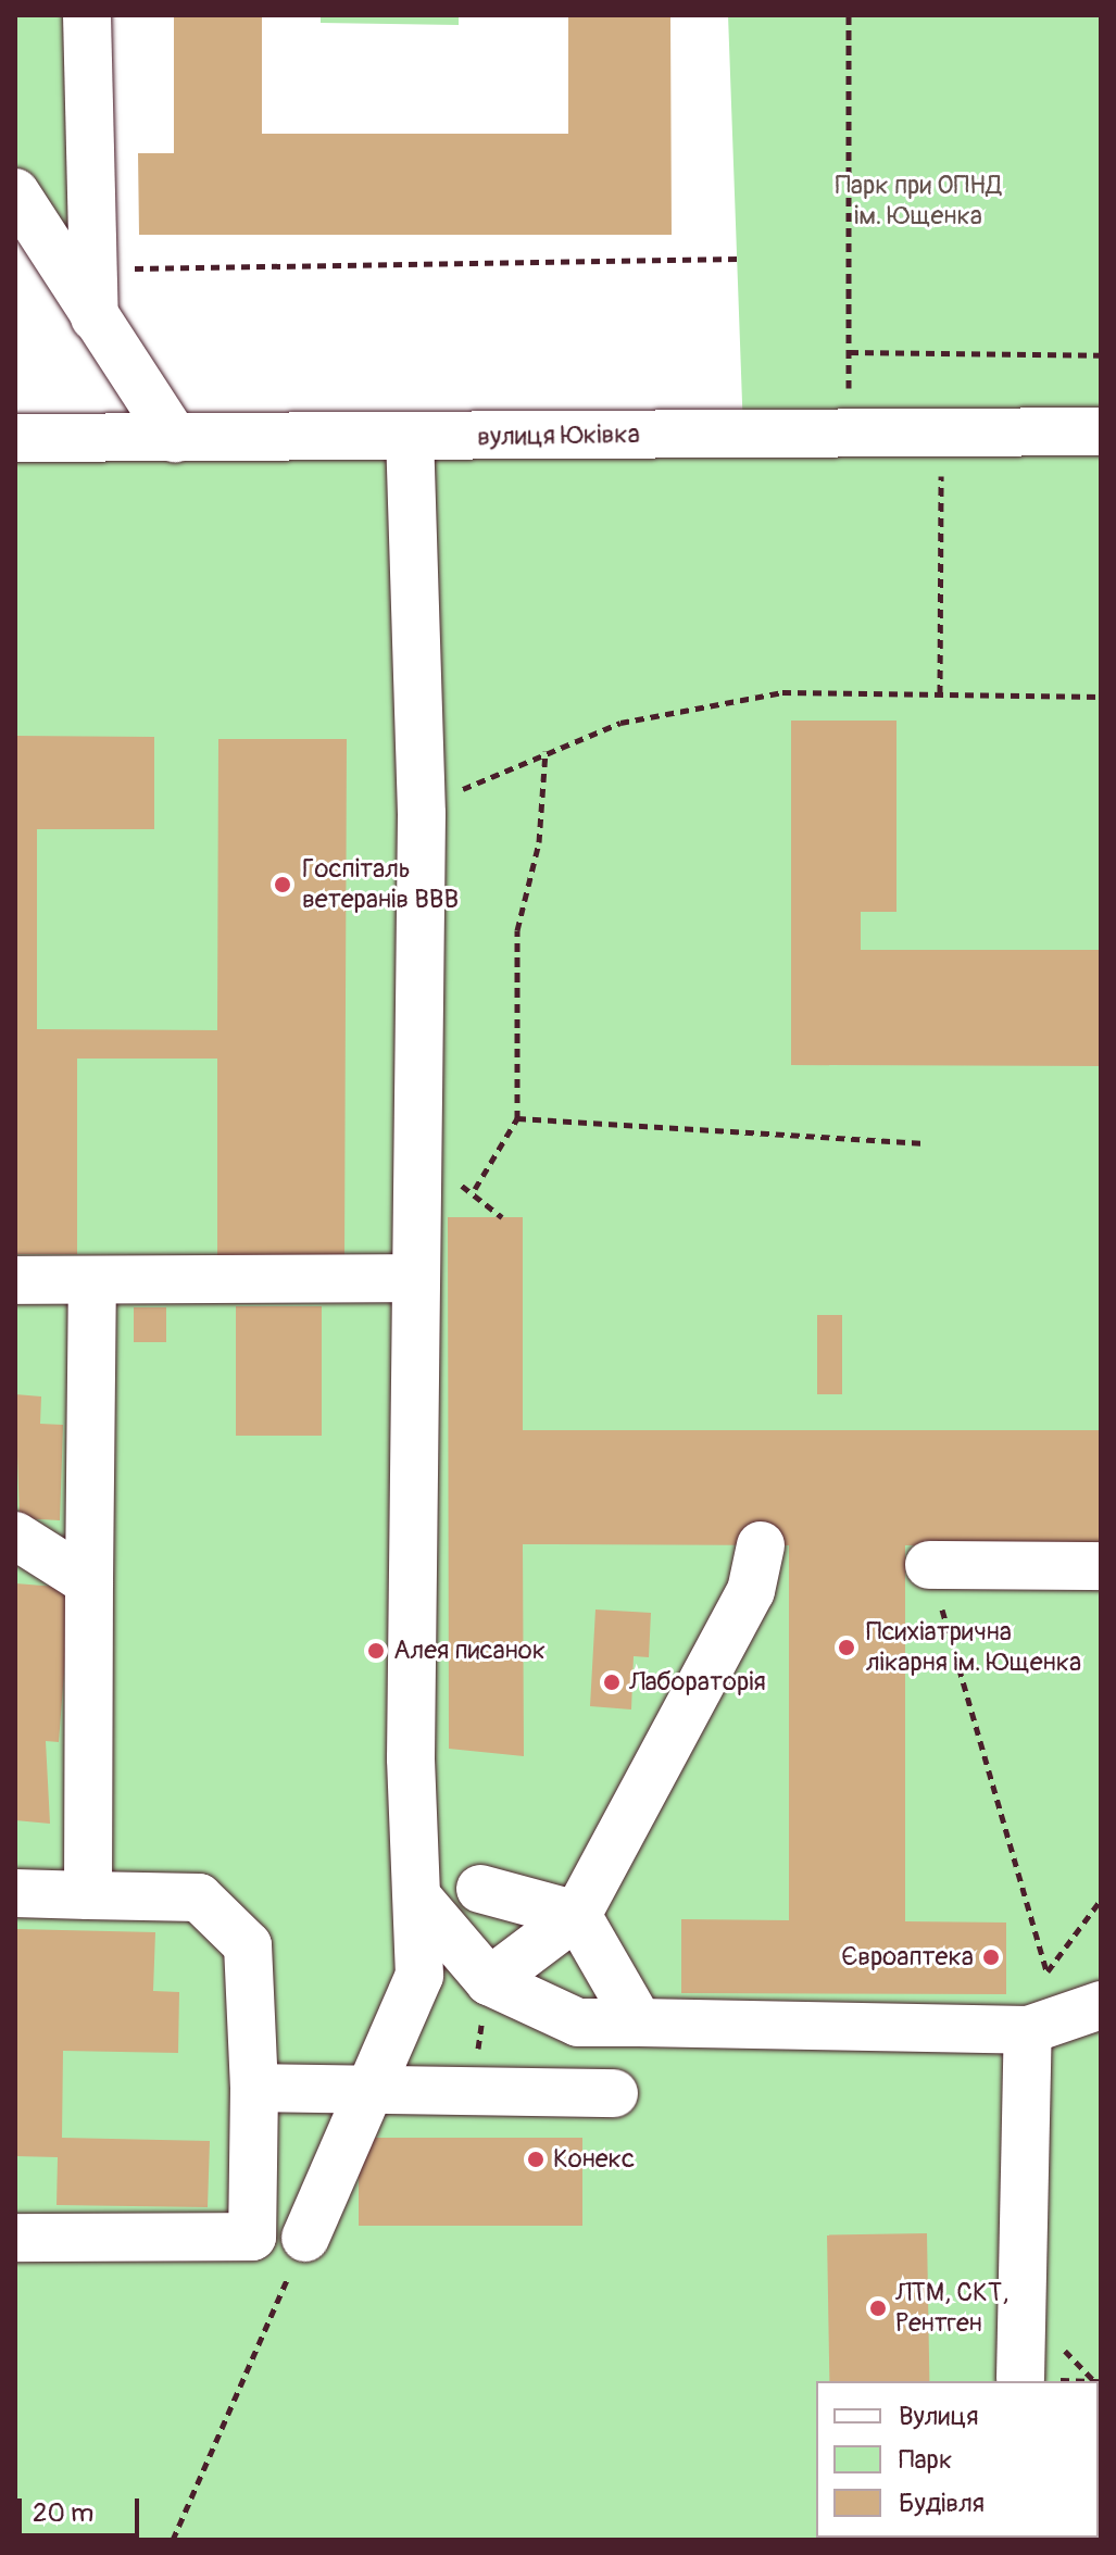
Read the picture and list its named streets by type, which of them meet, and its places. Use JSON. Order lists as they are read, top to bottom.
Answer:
{
  "streets": {
    "street": ["вулиця Юківка"]
  },
  "parks": ["Парк при ОПНД ім. Ющенка"],
  "places": [
    "Госпіталь ветеранів ВВВ",
    "Психіатрична лікарня ім. Ющенка",
    "Алея писанок",
    "Лабораторія",
    "Євроаптека",
    "Конекс",
    "ЛТМ, СКТ, Рентген"
  ],
  "legend": ["Вулиця", "Парк", "Будівля"],
  "scale_bar": "20 m"
}
